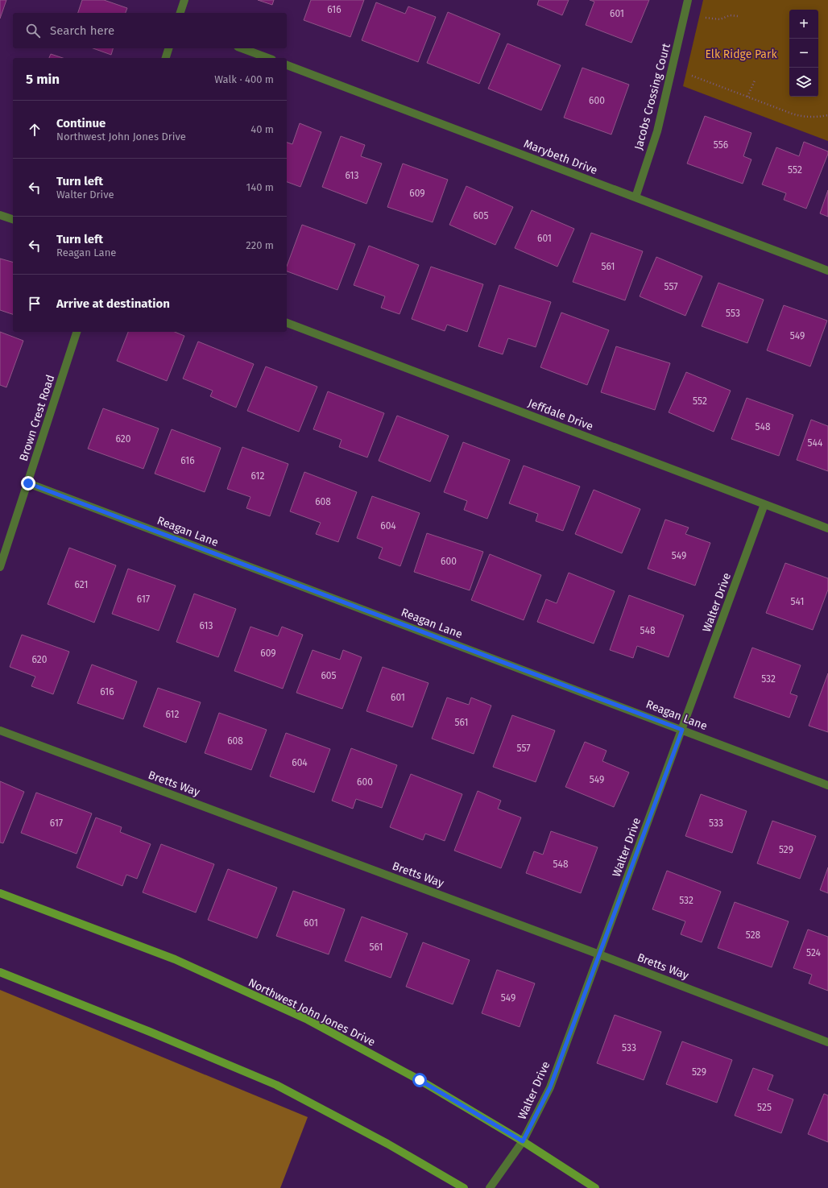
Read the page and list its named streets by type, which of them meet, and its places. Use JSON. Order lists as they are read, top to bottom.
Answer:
{
  "streets": {
    "main road": ["Northwest John Jones Drive"],
    "street": [
      "Jacobs Crossing Court",
      "Marybeth Drive",
      "Jeffdale Drive",
      "Brown Crest Road",
      "Reagan Lane",
      "Walter Drive",
      "Bretts Way"
    ]
  },
  "crossings": [
    ["Jacobs Crossing Court", "Marybeth Drive"],
    ["Jeffdale Drive", "Walter Drive"],
    ["Brown Crest Road", "Reagan Lane"],
    ["Reagan Lane", "Walter Drive"],
    ["Walter Drive", "Bretts Way"],
    ["Walter Drive", "Northwest John Jones Drive"]
  ],
  "parks": ["Elk Ridge Park"],
  "house_numbers": [
    "616",
    "601",
    "600",
    "556",
    "552",
    "613",
    "609",
    "605",
    "601",
    "561",
    "557",
    "553",
    "549",
    "552",
    "548",
    "620",
    "544",
    "616",
    "612",
    "608",
    "604",
    "549",
    "600",
    "621",
    "617",
    "541",
    "613",
    "548",
    "609",
    "620",
    "605",
    "532",
    "616",
    "601",
    "612",
    "561",
    "608",
    "557",
    "604",
    "549",
    "600",
    "617",
    "533",
    "529",
    "548",
    "532",
    "601",
    "528",
    "561",
    "524",
    "549",
    "533",
    "529",
    "525"
  ],
  "page": {
    "map_buttons": ["+", "−"],
    "search": "Search here",
    "heading": ["5 min", "Walk · 400 m"],
    "list": [
      ["Continue", "Northwest John Jones Drive", "40 m"],
      ["Turn left", "Walter Drive", "140 m"],
      ["Turn left", "Reagan Lane", "220 m"],
      "Arrive at destination"
    ]
  }
}
